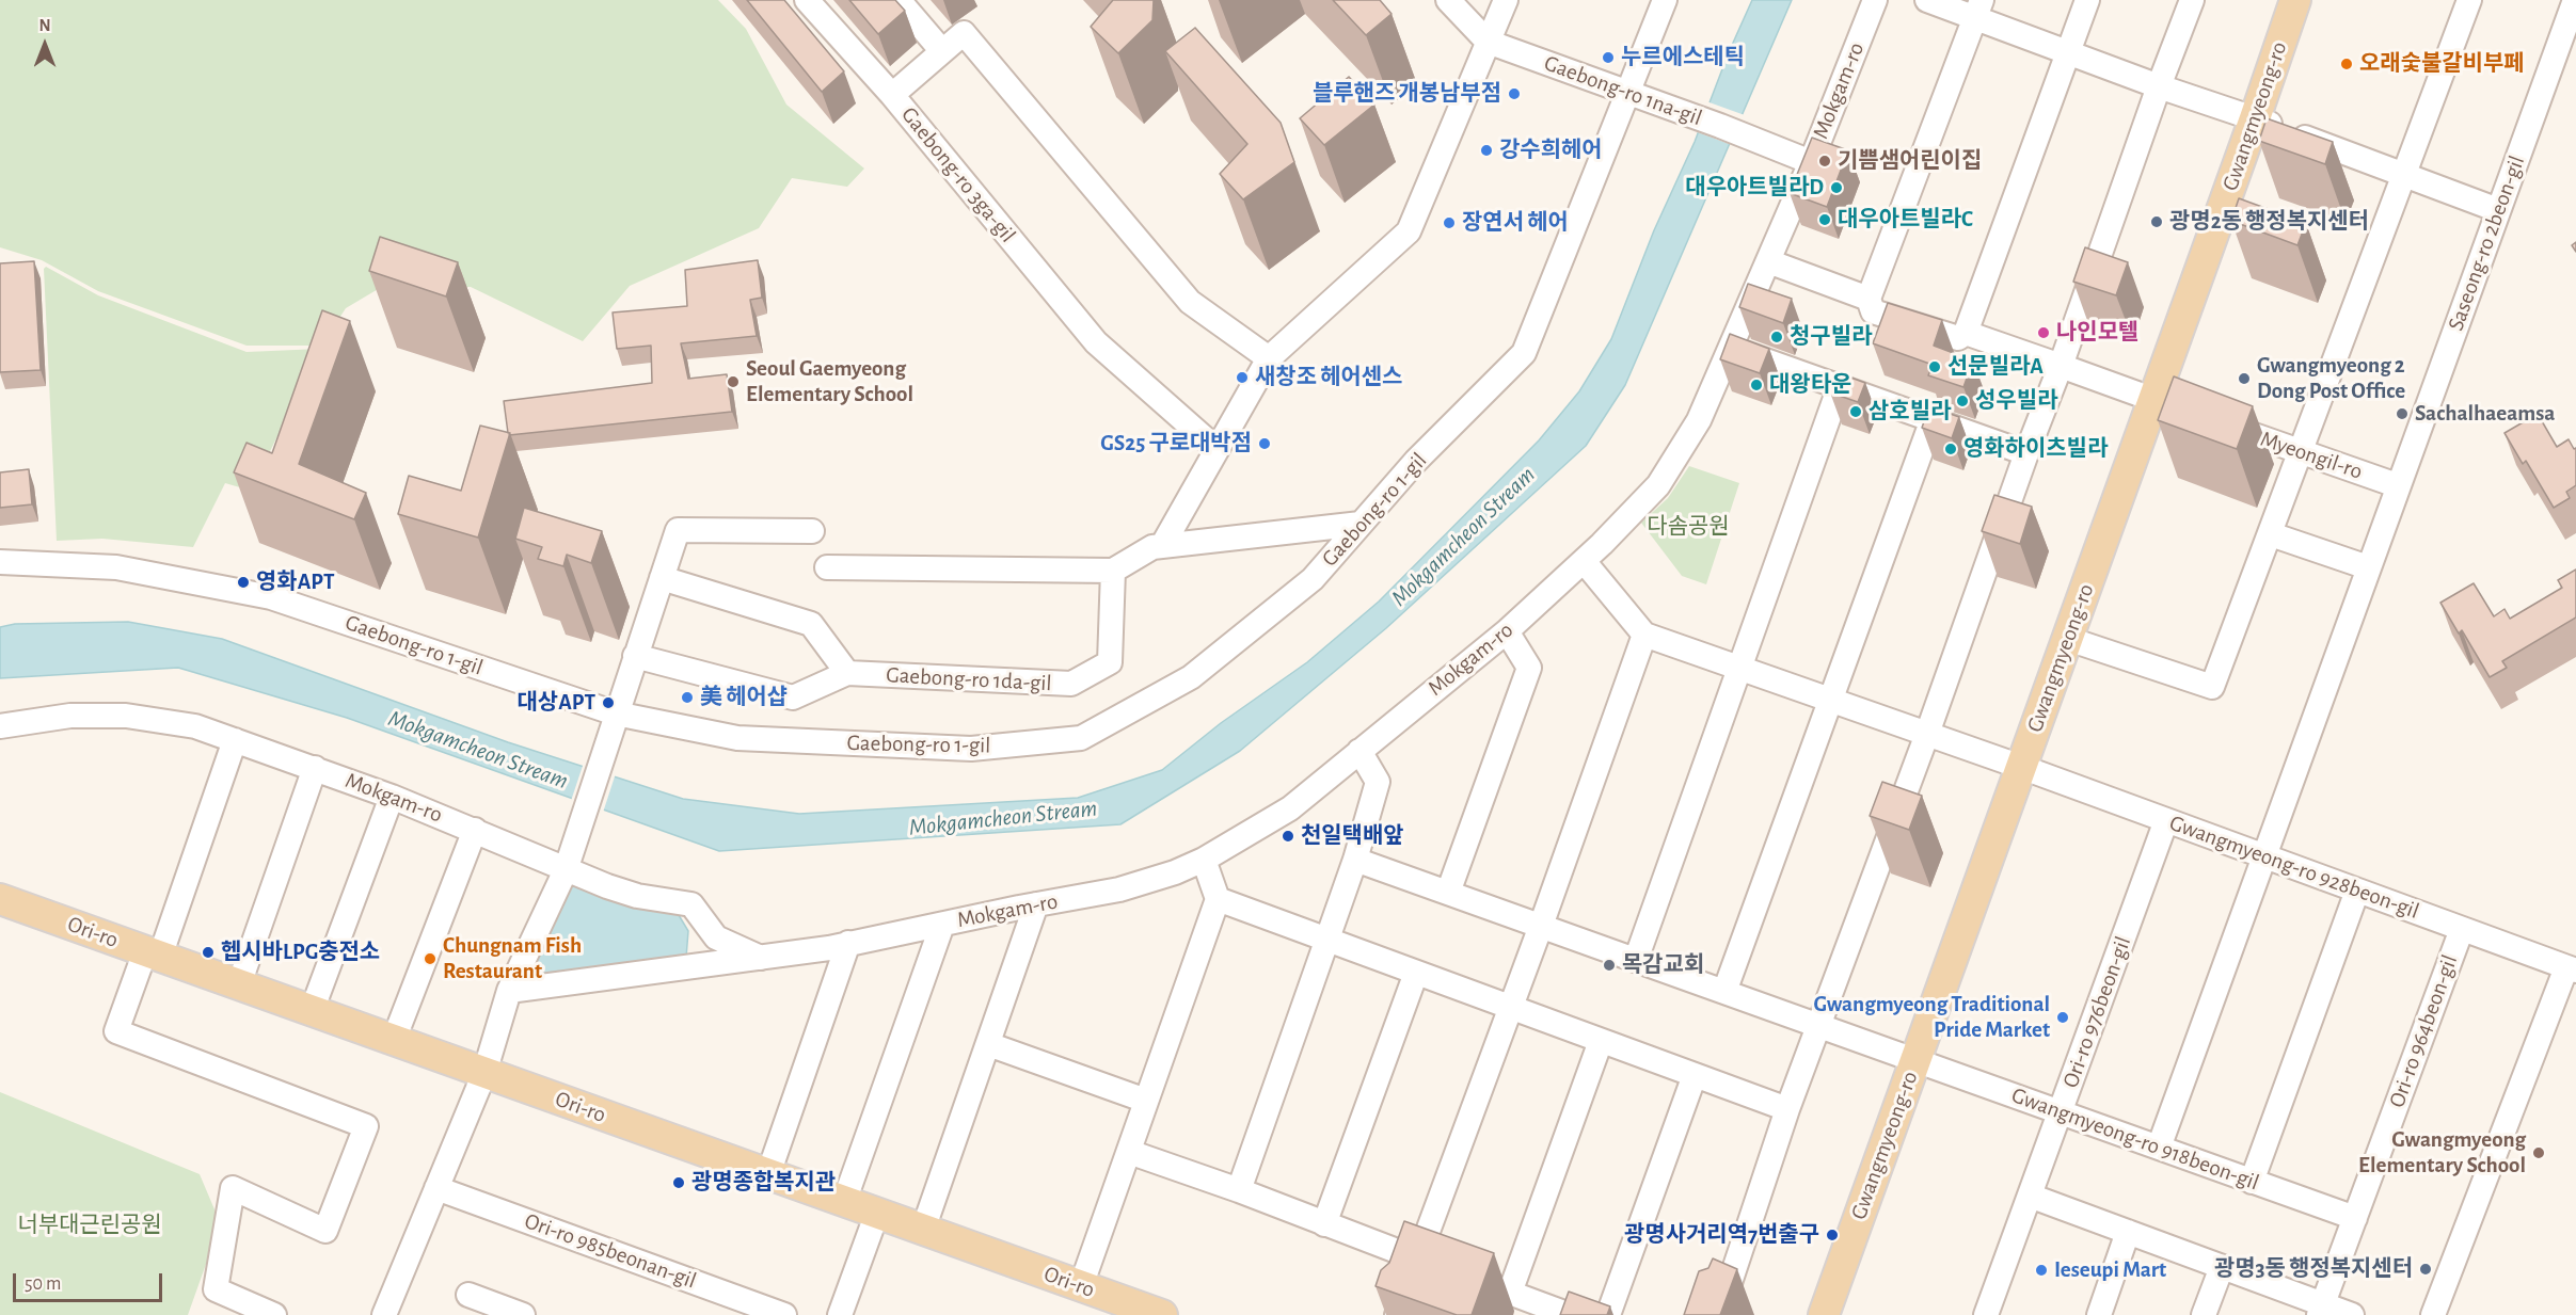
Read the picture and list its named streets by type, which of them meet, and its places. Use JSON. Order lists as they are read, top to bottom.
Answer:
{
  "streets": {
    "main road": ["Gwangmyeong-ro", "Ori-ro"],
    "street": [
      "Gaebong-ro 1na-gil",
      "Mokgam-ro",
      "Gaebong-ro 3ga-gil",
      "Saseong-ro 2beon-gil",
      "Myeongil-ro",
      "Gaebong-ro 1-gil",
      "Gaebong-ro 1da-gil",
      "Gwangmyeong-ro 928beon-gil",
      "Ori-ro 976beon-gil",
      "Ori-ro 964beon-gil",
      "Gwangmyeong-ro 918beon-gil",
      "Ori-ro 985beonan-gil"
    ]
  },
  "crossings": [
    ["Gaebong-ro 1na-gil", "Mokgam-ro"],
    ["Gaebong-ro 1na-gil", "Gaebong-ro 1-gil"],
    ["Gwangmyeong-ro", "Gwangmyeong-ro 928beon-gil"],
    ["Gwangmyeong-ro", "Gwangmyeong-ro 918beon-gil"],
    ["Saseong-ro 2beon-gil", "Myeongil-ro"],
    ["Saseong-ro 2beon-gil", "Gwangmyeong-ro 928beon-gil"],
    ["Saseong-ro 2beon-gil", "Gwangmyeong-ro 918beon-gil"],
    ["Gwangmyeong-ro 928beon-gil", "Ori-ro 976beon-gil"],
    ["Gwangmyeong-ro 928beon-gil", "Ori-ro 964beon-gil"],
    ["Ori-ro 976beon-gil", "Gwangmyeong-ro 918beon-gil"],
    ["Ori-ro 964beon-gil", "Gwangmyeong-ro 918beon-gil"]
  ],
  "water": ["Mokgamcheon Stream"],
  "parks": ["다솜공원", "너부대근린공원"],
  "places": [
    "누르에스테틱",
    "오래숯불갈비부페",
    "블루핸즈 개봉남부점",
    "강수희헤어",
    "기쁨샘어린이집",
    "대우아트빌라D",
    "대우아트빌라C",
    "광명2동 행정복지센터",
    "장연서 헤어",
    "나인모텔",
    "청구빌라",
    "선문빌라A",
    "새창조 헤어센스",
    "Gwangmyeong 2 Dong Post Office",
    "Seoul Gaemyeong Elementary School",
    "대왕타운",
    "성우빌라",
    "삼호빌라",
    "Sachalhaeamsa",
    "GS25 구로대박점",
    "영화하이츠빌라",
    "영화APT",
    "美 헤어샵",
    "대상APT",
    "천일택배앞",
    "헵시바LPG충전소",
    "Chungnam Fish Restaurant",
    "목감교회",
    "Gwangmyeong Traditional Pride Market",
    "Gwangmyeong Elementary School",
    "광명종합복지관",
    "광명사거리역7번출구",
    "광명3동 행정복지센터",
    "Ieseupi Mart"
  ],
  "scale_bar": "50 m",
  "north": "top"
}
